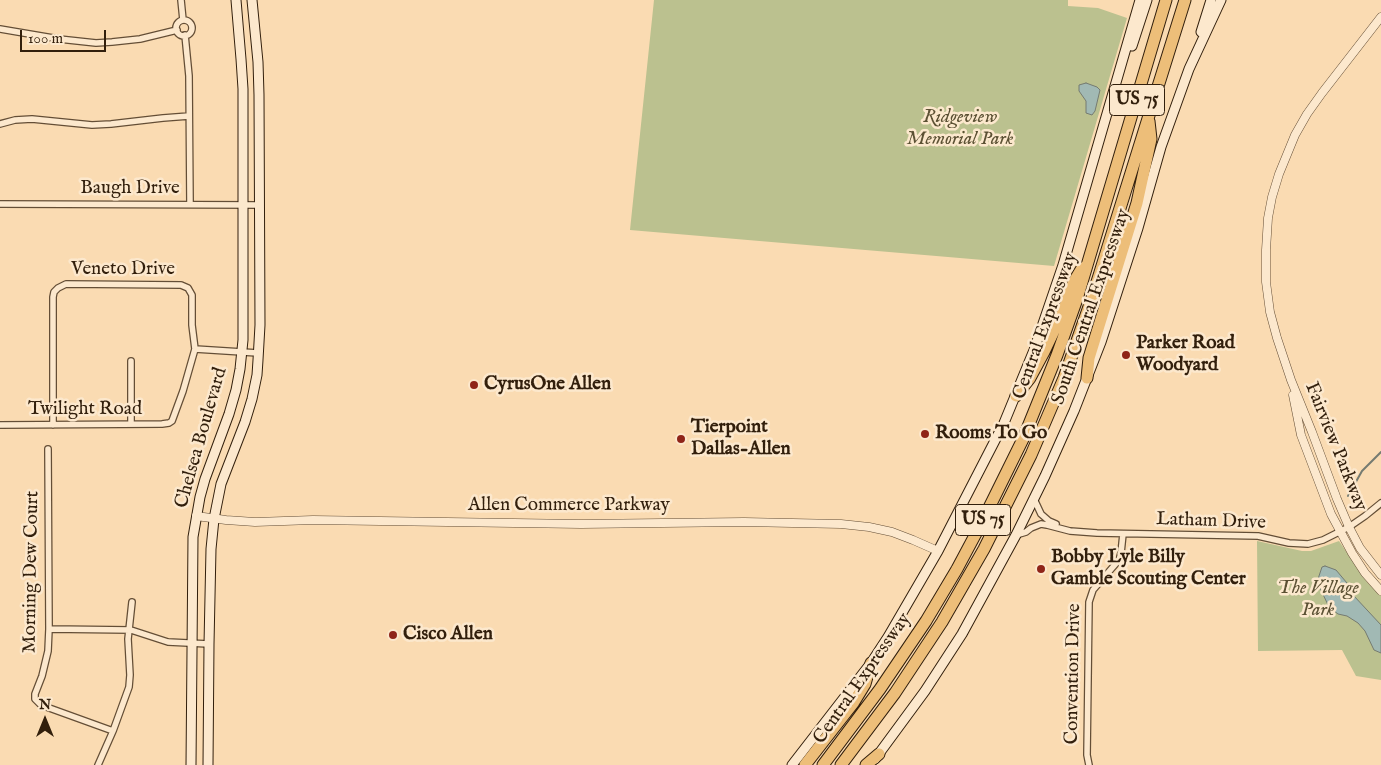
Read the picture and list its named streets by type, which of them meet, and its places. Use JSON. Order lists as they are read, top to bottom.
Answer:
{
  "streets": {
    "highway": ["US 75", "Central Expressway"],
    "main road": ["South Central Expressway", "Chelsea Boulevard"],
    "street": [
      "Baugh Drive",
      "Veneto Drive",
      "Twilight Road",
      "Fairview Parkway",
      "Allen Commerce Parkway",
      "Latham Drive",
      "Morning Dew Court",
      "Convention Drive"
    ]
  },
  "crossings": [
    ["Baugh Drive", "Chelsea Boulevard"],
    ["Veneto Drive", "Twilight Road"],
    ["South Central Expressway", "Latham Drive"],
    ["Chelsea Boulevard", "Allen Commerce Parkway"],
    ["Fairview Parkway", "Latham Drive"],
    ["Latham Drive", "Convention Drive"]
  ],
  "parks": ["Ridgeview Memorial Park", "The Village Park"],
  "places": [
    "Parker Road Woodyard",
    "CyrusOne Allen",
    "Rooms To Go",
    "Tierpoint Dallas-Allen",
    "Bobby Lyle Billy Gamble Scouting Center",
    "Cisco Allen"
  ],
  "scale_bar": "100 m",
  "north": "top"
}
